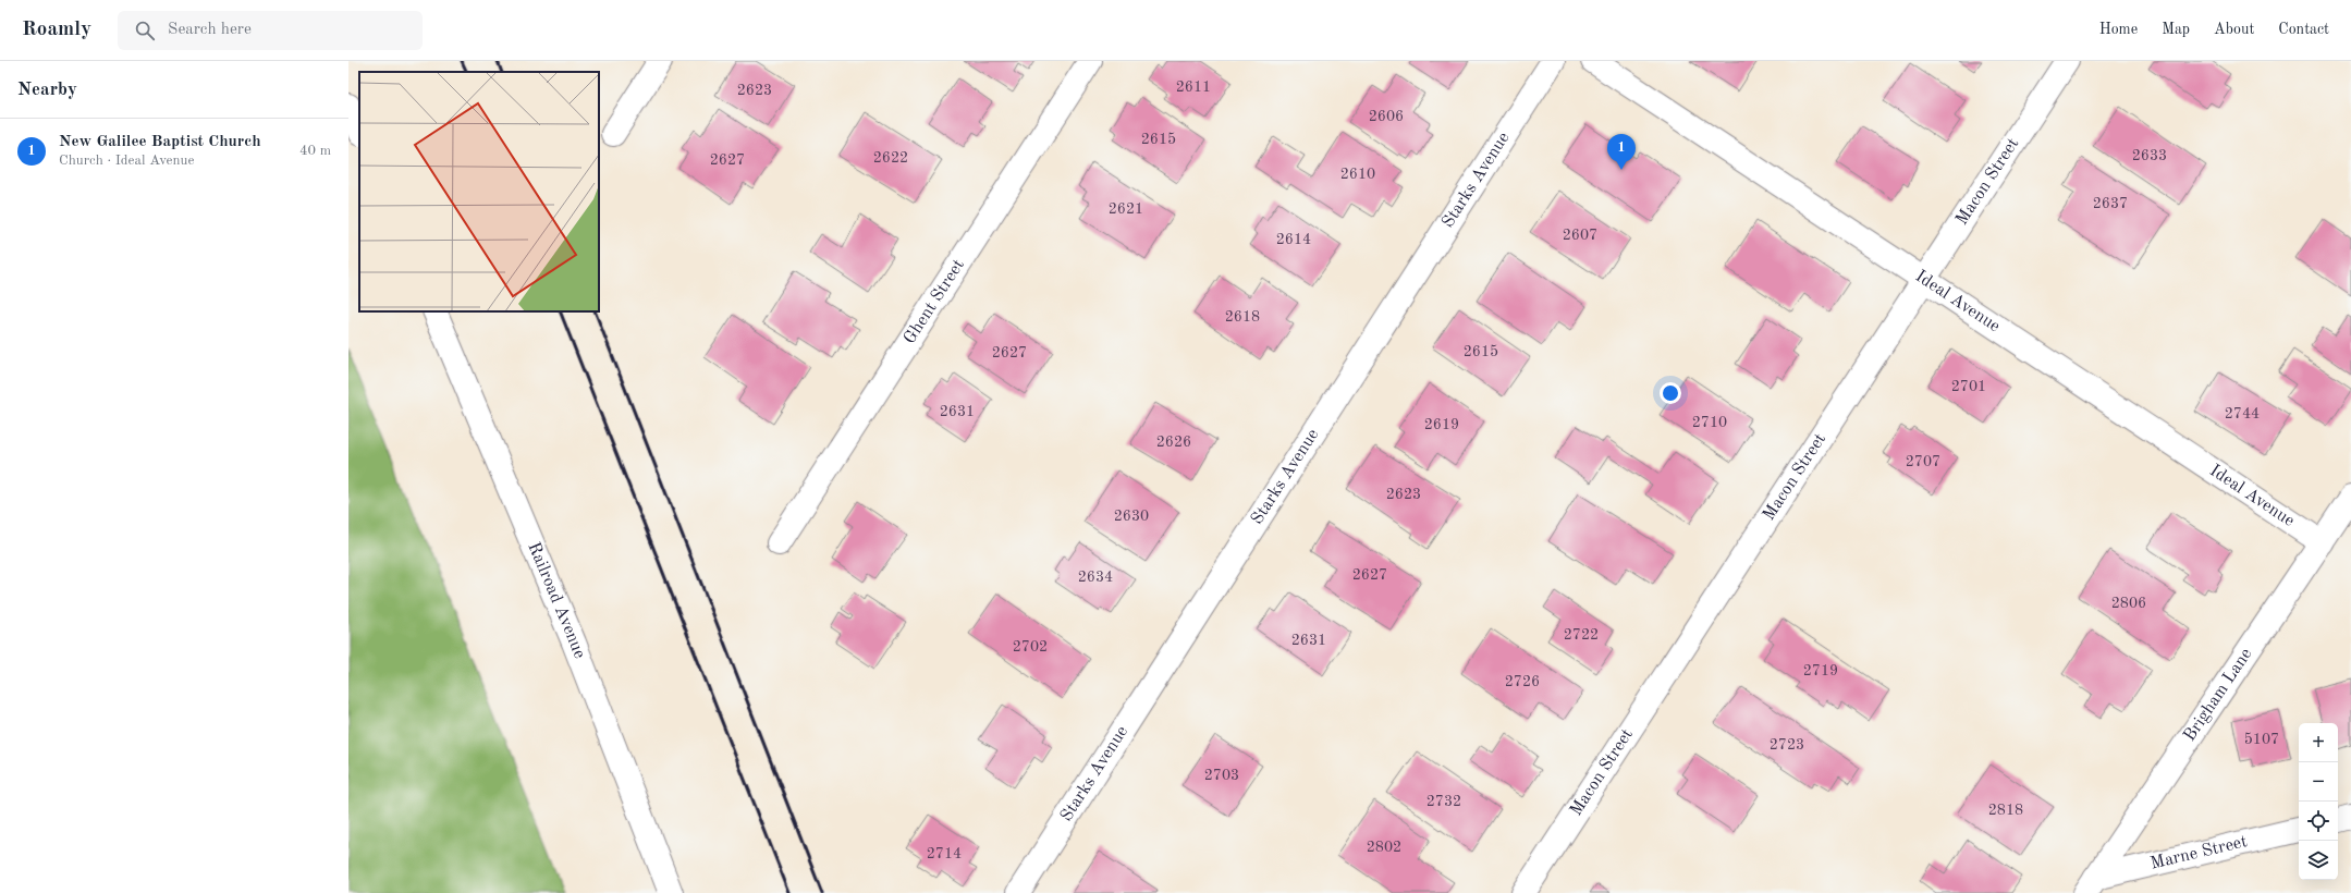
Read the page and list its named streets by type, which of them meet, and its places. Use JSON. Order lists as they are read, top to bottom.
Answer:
{
  "streets": {
    "street": [
      "Starks Avenue",
      "Macon Street",
      "Ideal Avenue",
      "Ghent Street",
      "Railroad Avenue",
      "Brigham Lane",
      "Marne Street"
    ]
  },
  "crossings": [
    ["Macon Street", "Ideal Avenue"],
    ["Ideal Avenue", "Brigham Lane"],
    ["Brigham Lane", "Marne Street"]
  ],
  "house_numbers": [
    "2611",
    "2623",
    "2606",
    "2615",
    "2633",
    "2622",
    "2627",
    "2610",
    "2637",
    "2621",
    "2607",
    "2614",
    "2618",
    "2615",
    "2627",
    "2701",
    "2631",
    "2744",
    "2710",
    "2619",
    "2626",
    "2707",
    "2623",
    "2630",
    "2627",
    "2634",
    "2806",
    "2722",
    "2631",
    "2702",
    "2719",
    "2726",
    "5107",
    "2723",
    "2703",
    "2732",
    "2818",
    "2802",
    "2714"
  ],
  "page": {
    "header": "Roamly",
    "search": "Search here",
    "nav": [
      "Home",
      "Map",
      "About",
      "Contact"
    ],
    "heading": "Nearby",
    "list": [
      {
        "mark": "1",
        "name": "New Galilee Baptist Church",
        "note": "Church · Ideal Avenue",
        "value": "40 m"
      }
    ],
    "pins": "1",
    "map_buttons": ["+", "−"]
  }
}
